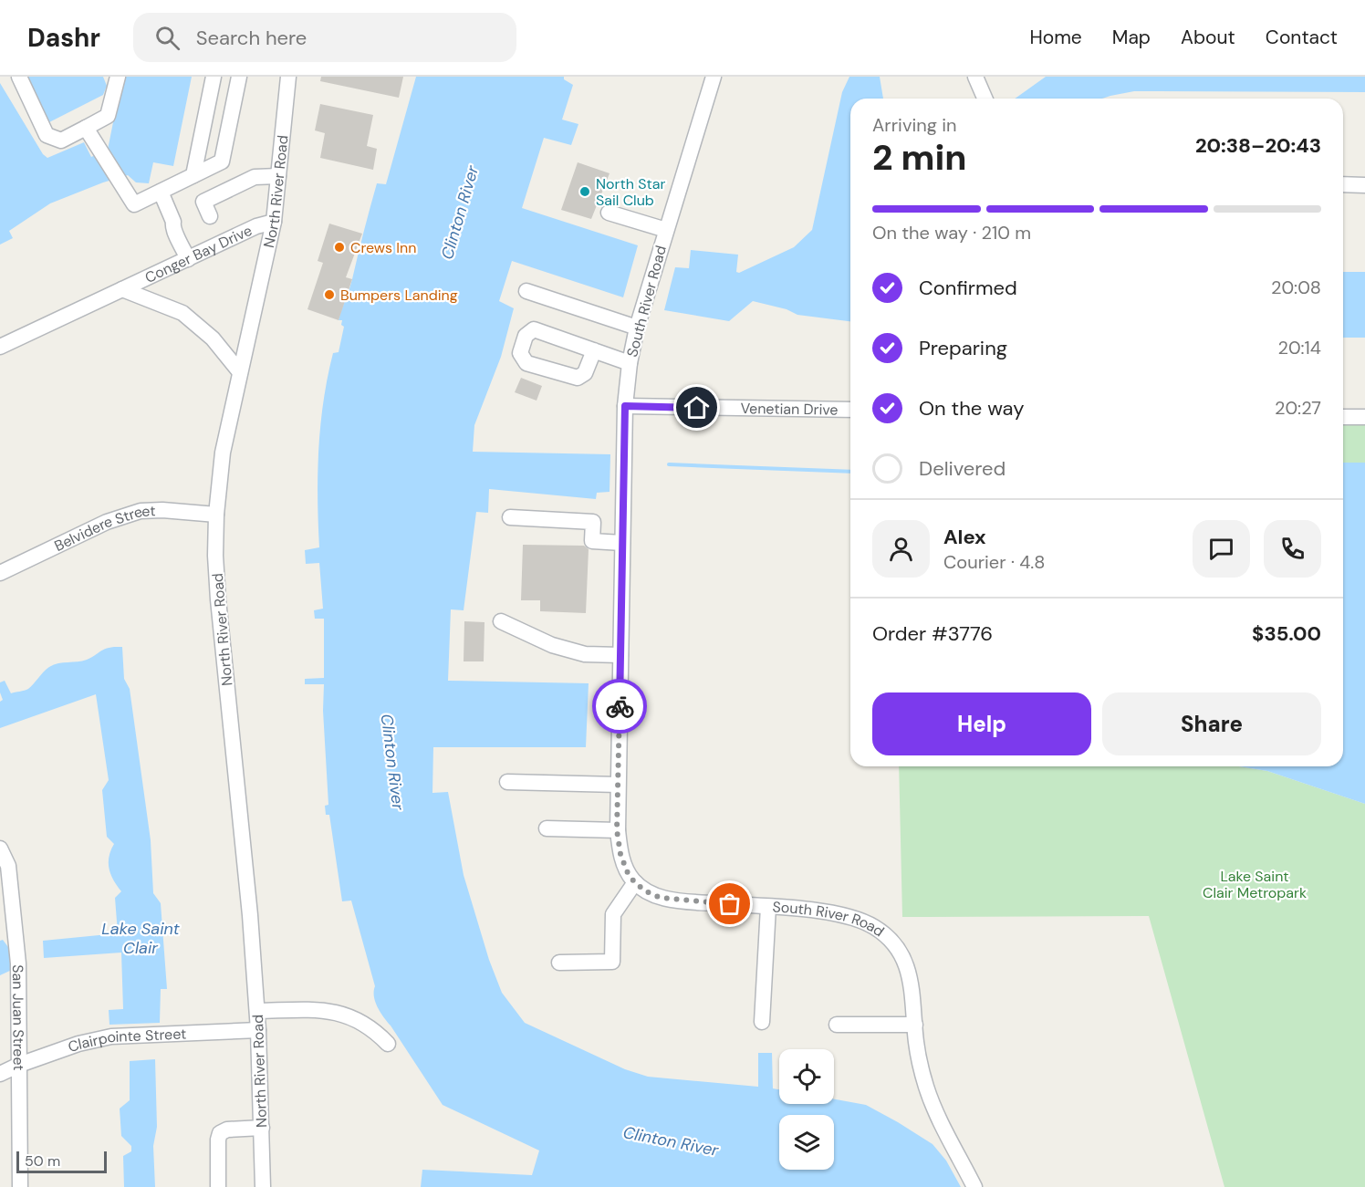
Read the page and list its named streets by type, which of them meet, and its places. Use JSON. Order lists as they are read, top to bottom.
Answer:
{
  "streets": {
    "street": [
      "North River Road",
      "Conger Bay Drive",
      "South River Road",
      "Venetian Drive",
      "Belvidere Street",
      "San Juan Street",
      "Clairpointe Street"
    ]
  },
  "crossings": [
    ["North River Road", "Conger Bay Drive"],
    ["North River Road", "Belvidere Street"],
    ["North River Road", "Clairpointe Street"],
    ["South River Road", "Venetian Drive"],
    ["San Juan Street", "Clairpointe Street"]
  ],
  "water": ["Clinton River", "Lake Saint Clair"],
  "parks": ["Lake Saint Clair Metropark"],
  "places": ["North Star Sail Club", "Crews Inn", "Bumpers Landing"],
  "scale_bar": "50 m",
  "page": {
    "header": "Dashr",
    "search": "Search here",
    "nav": [
      "Home",
      "Map",
      "About",
      "Contact"
    ],
    "heading": ["2 min", "Arriving in", "20:38–20:43"],
    "panel": [
      "Alex",
      "Courier · 4.8",
      "Order #3776",
      "$35.00"
    ],
    "bar": "On the way · 210 m",
    "list": [
      ["Confirmed", "20:08"],
      ["Preparing", "20:14"],
      ["On the way", "20:27"],
      "Delivered"
    ],
    "buttons": ["Help", "Share"],
    "scale": "50 m"
  }
}
